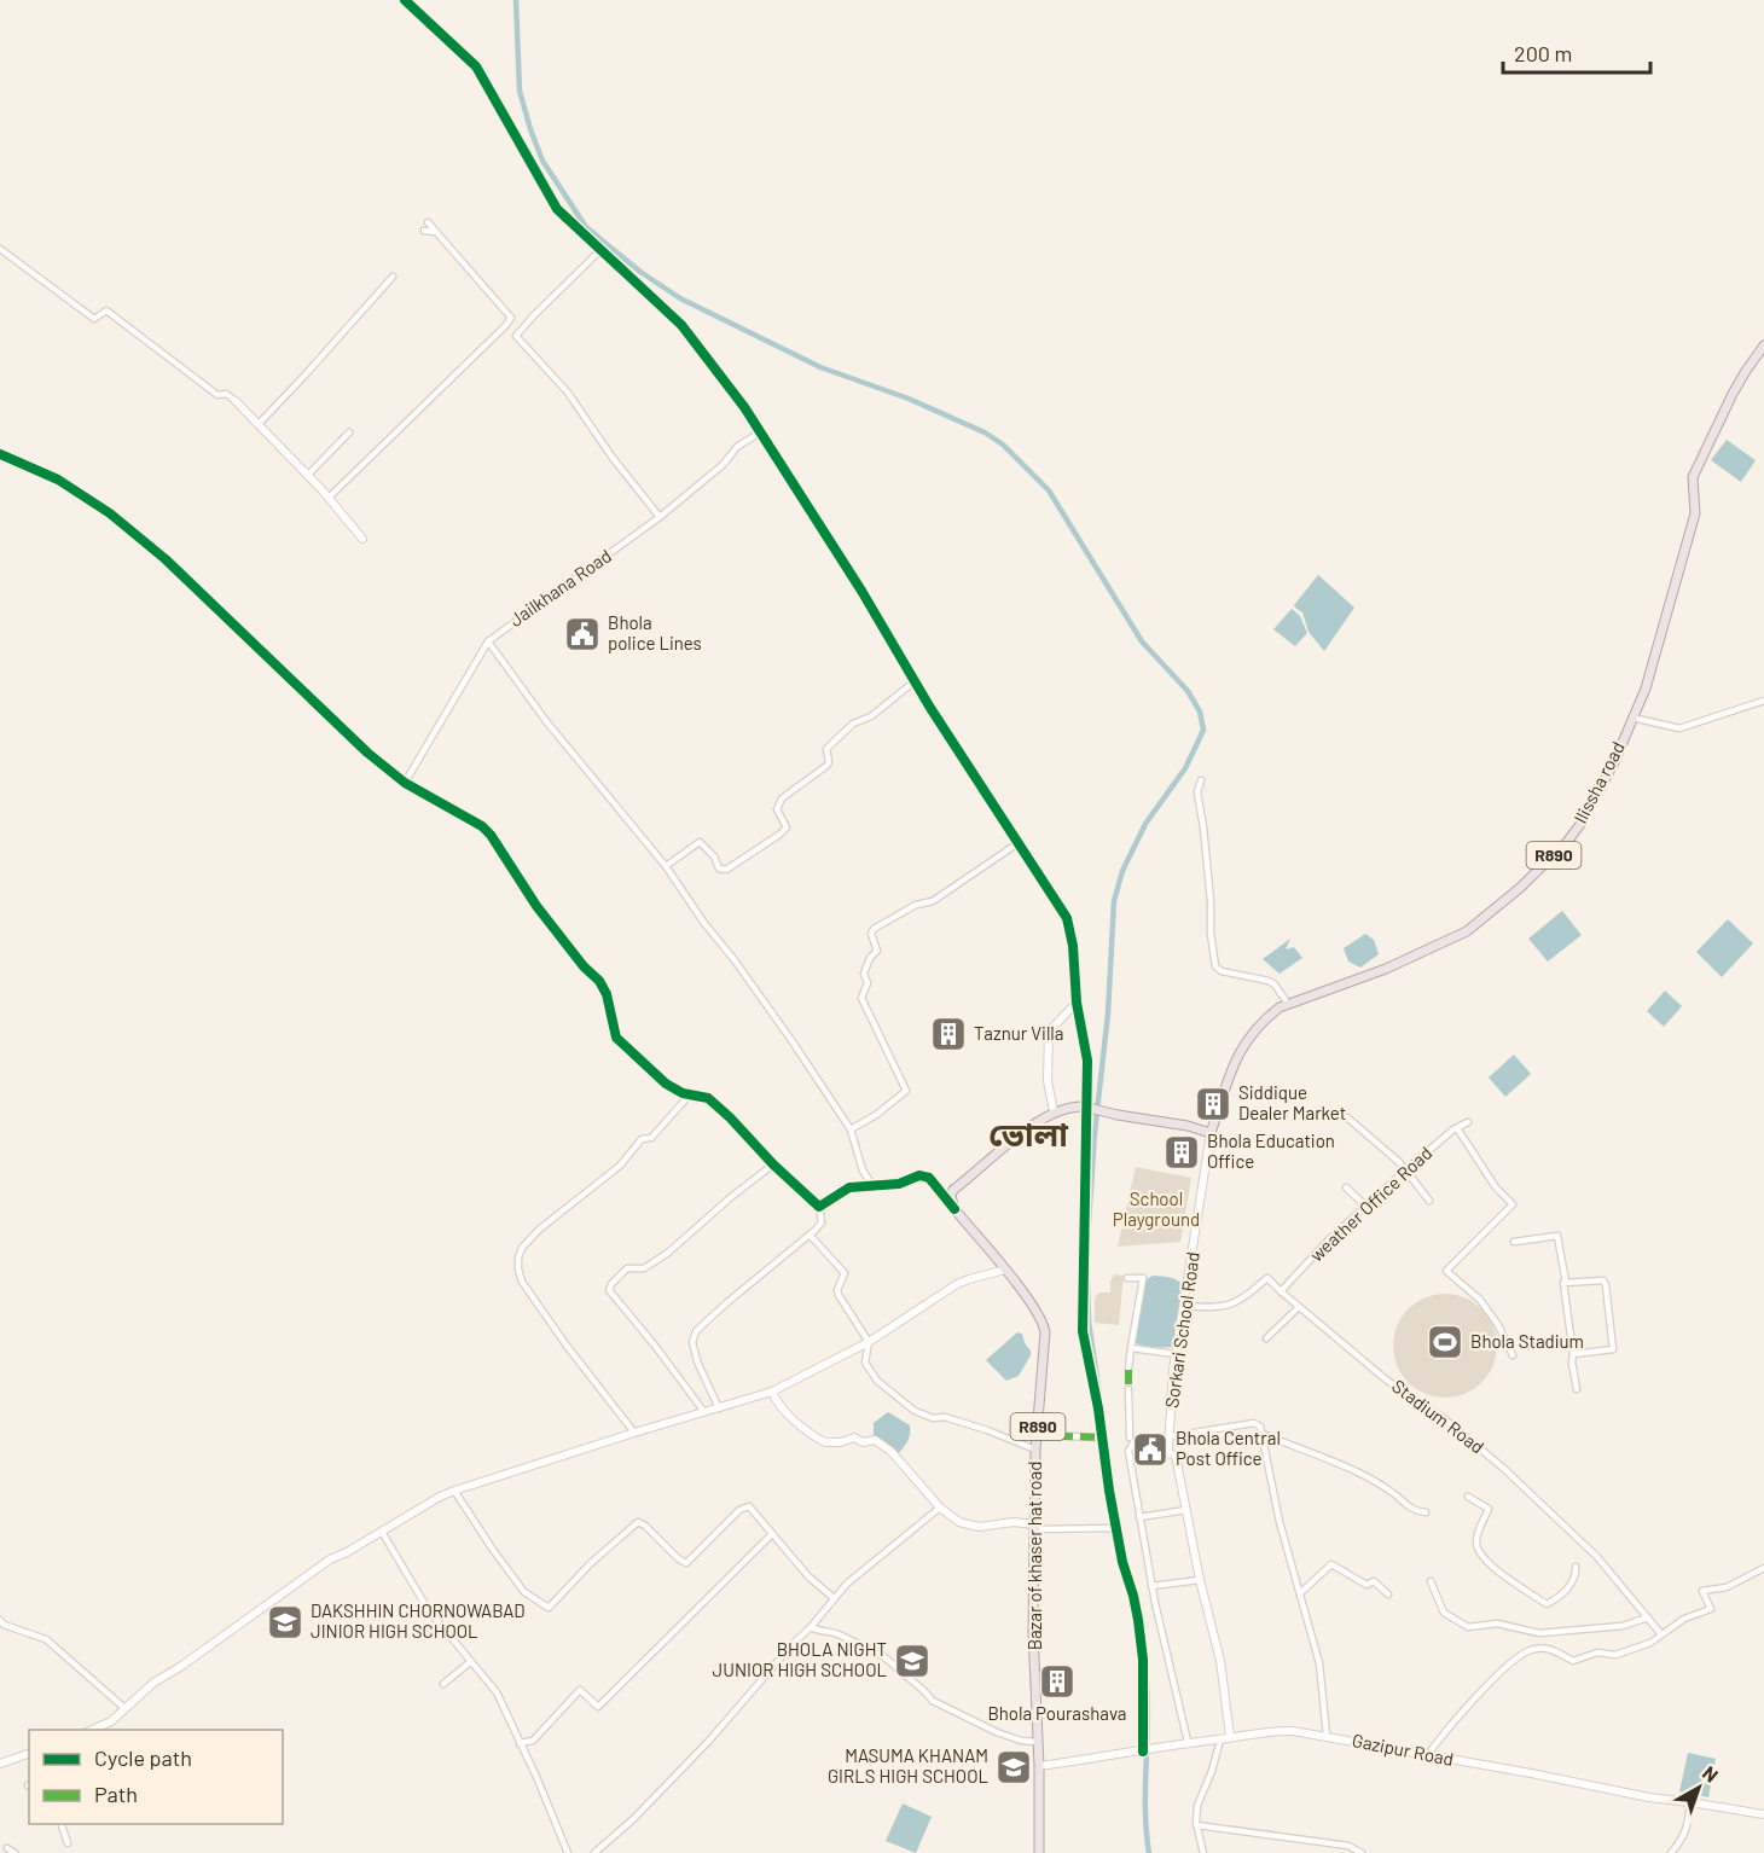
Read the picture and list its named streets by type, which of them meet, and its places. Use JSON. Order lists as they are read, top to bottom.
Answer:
{
  "streets": {
    "main road": ["Ilissha road", "R890", "Bazar of khaser hat road"],
    "street": [
      "Jailkhana Road",
      "weather Office Road",
      "Sorkari School Road",
      "Stadium Road",
      "Gazipur Road"
    ]
  },
  "crossings": [
    ["Ilissha road", "Sorkari School Road"],
    ["weather Office Road", "Stadium Road"],
    ["Sorkari School Road", "Stadium Road"],
    ["Sorkari School Road", "Gazipur Road"],
    ["Bazar of khaser hat road", "Gazipur Road"]
  ],
  "districts": ["ভোলা"],
  "parks": ["School Playground"],
  "places": {
    "public building": ["Bhola police Lines", "Bhola Central Post Office"],
    "building": [
      "Taznur Villa",
      "Siddique Dealer Market",
      "Bhola Education Office",
      "Bhola Pourashava"
    ],
    "sports": ["Bhola Stadium"],
    "school or university": ["DAKSHHIN CHORNOWABAD JINIOR HIGH SCHOOL", "BHOLA NIGHT JUNIOR HIGH SCHOOL", "MASUMA KHANAM GIRLS HIGH SCHOOL"]
  },
  "legend": ["Cycle path", "Path"],
  "scale_bar": "200 m",
  "north": "top right"
}
